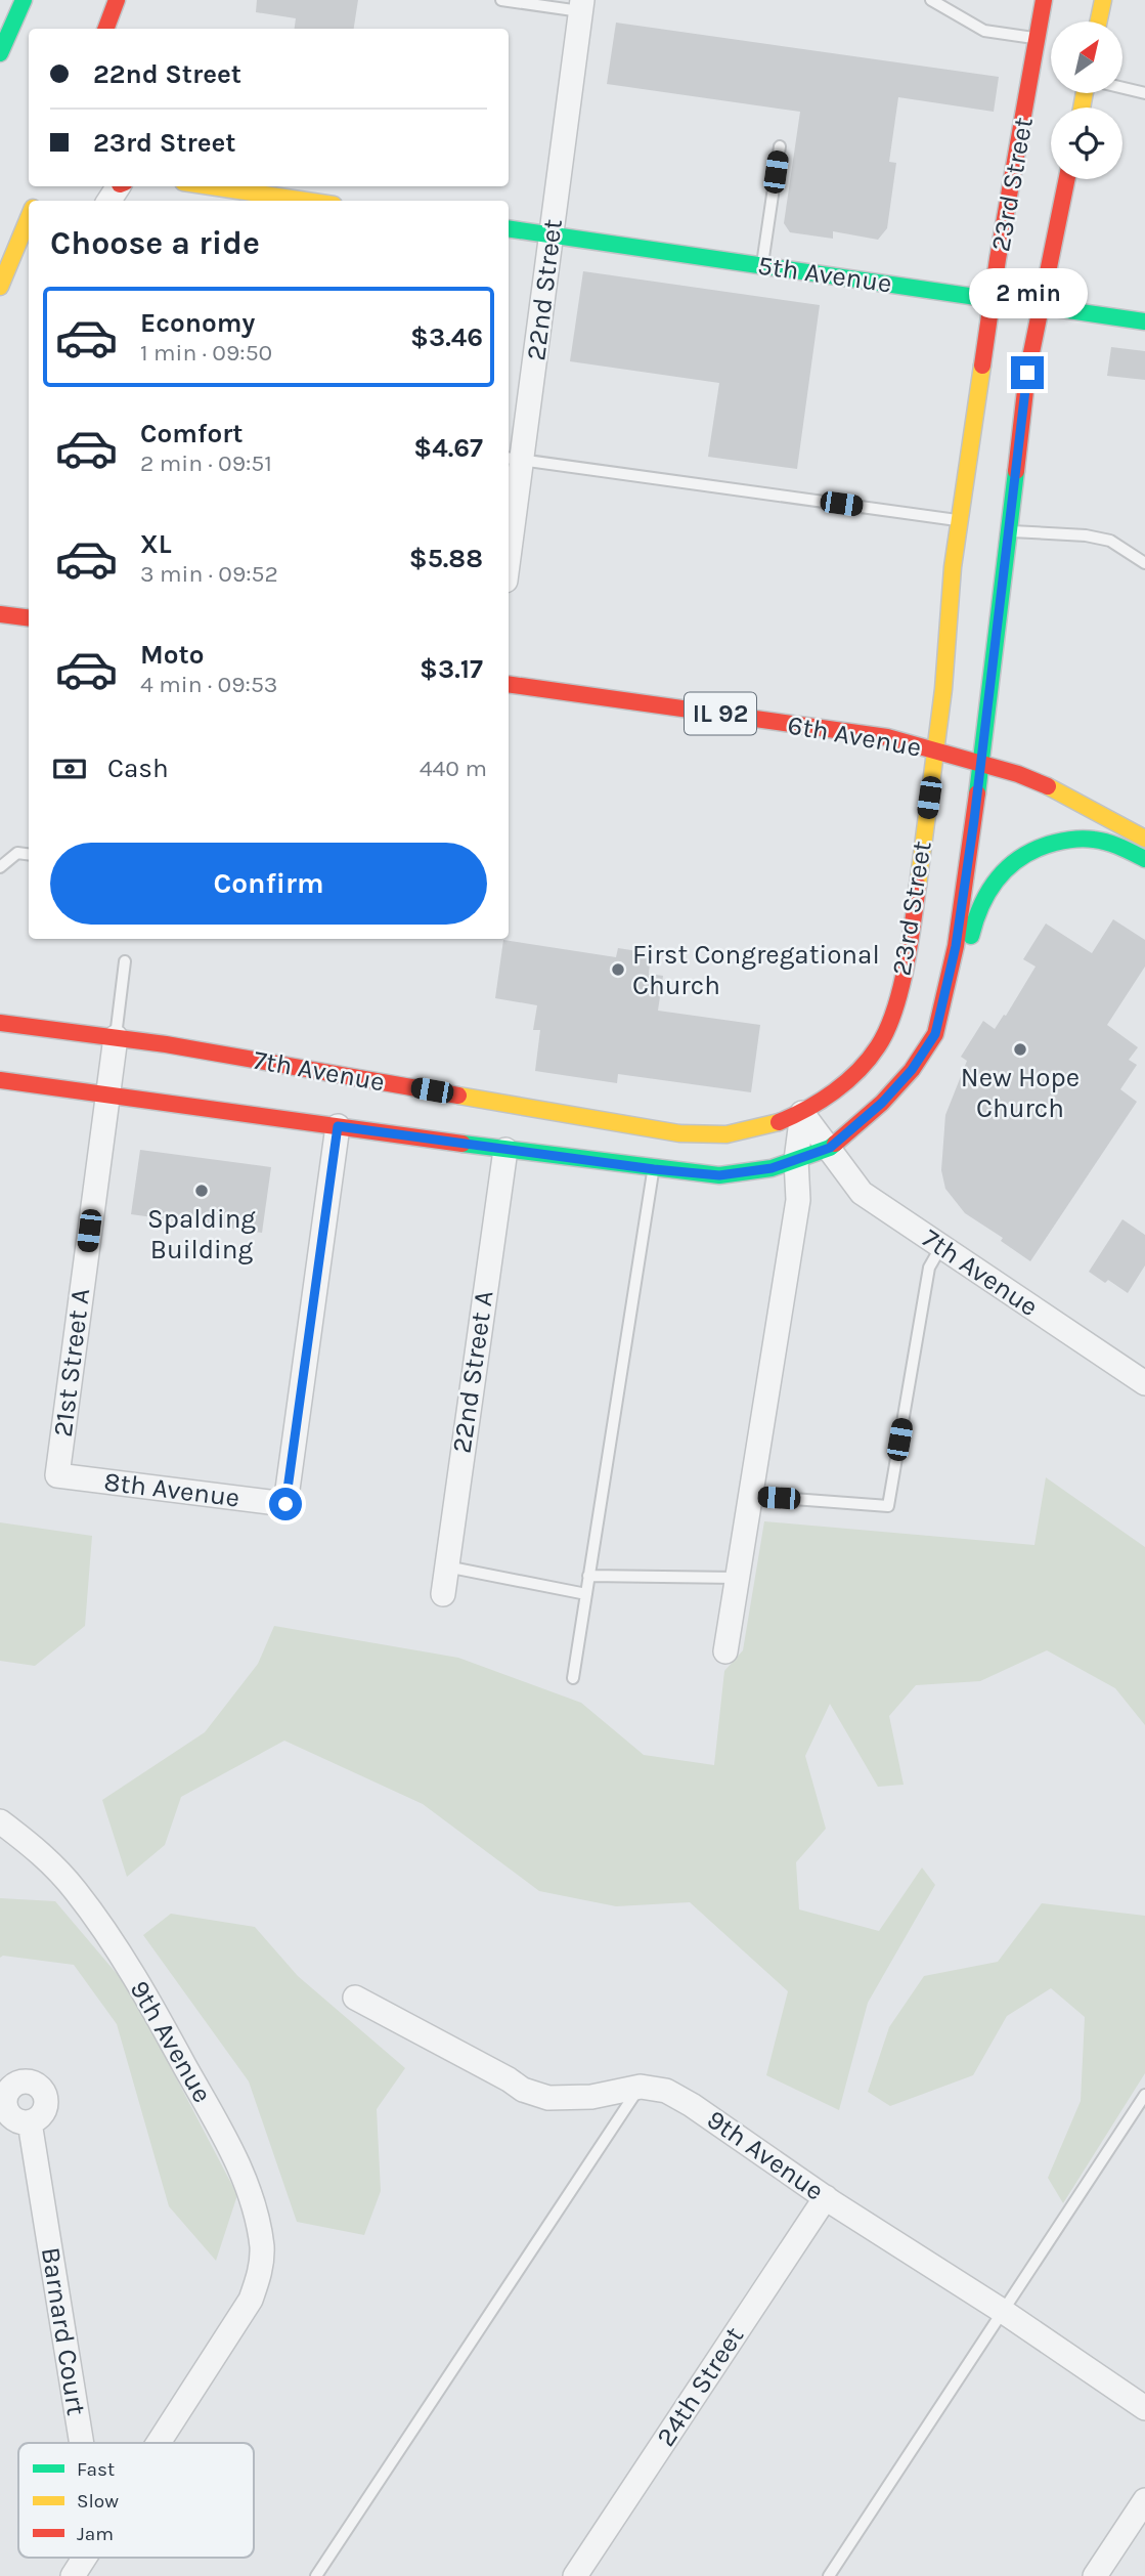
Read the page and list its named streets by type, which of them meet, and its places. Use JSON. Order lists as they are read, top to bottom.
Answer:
{
  "streets": {
    "main road": [
      "23rd Street",
      "5th Avenue",
      "IL 92",
      "6th Avenue",
      "7th Avenue"
    ],
    "street": [
      "22nd Street",
      "21st Street A",
      "22nd Street A",
      "8th Avenue",
      "9th Avenue",
      "Barnard Court",
      "24th Street"
    ]
  },
  "crossings": [
    ["23rd Street", "5th Avenue"],
    ["23rd Street", "6th Avenue"],
    ["23rd Street", "7th Avenue"],
    ["5th Avenue", "22nd Street"],
    ["7th Avenue", "21st Street A"],
    ["7th Avenue", "22nd Street A"],
    ["7th Avenue", "8th Avenue"],
    ["21st Street A", "8th Avenue"],
    ["9th Avenue", "24th Street"]
  ],
  "places": ["First Congregational Church", "New Hope Church", "Spalding Building"],
  "legend": ["Fast", "Slow", "Jam"],
  "north": "top right",
  "page": {
    "banner": ["22nd Street", "23rd Street"],
    "heading": "Choose a ride",
    "bubble": "2 min",
    "list": [
      {
        "name": "Economy",
        "note": "1 min · 09:50",
        "value": "$3.46"
      },
      {
        "name": "Comfort",
        "note": "2 min · 09:51",
        "value": "$4.67"
      },
      {
        "name": "XL",
        "note": "3 min · 09:52",
        "value": "$5.88"
      },
      {
        "name": "Moto",
        "note": "4 min · 09:53",
        "value": "$3.17"
      }
    ],
    "pay": ["Cash", "440 m"],
    "buttons": "Confirm"
  }
}
